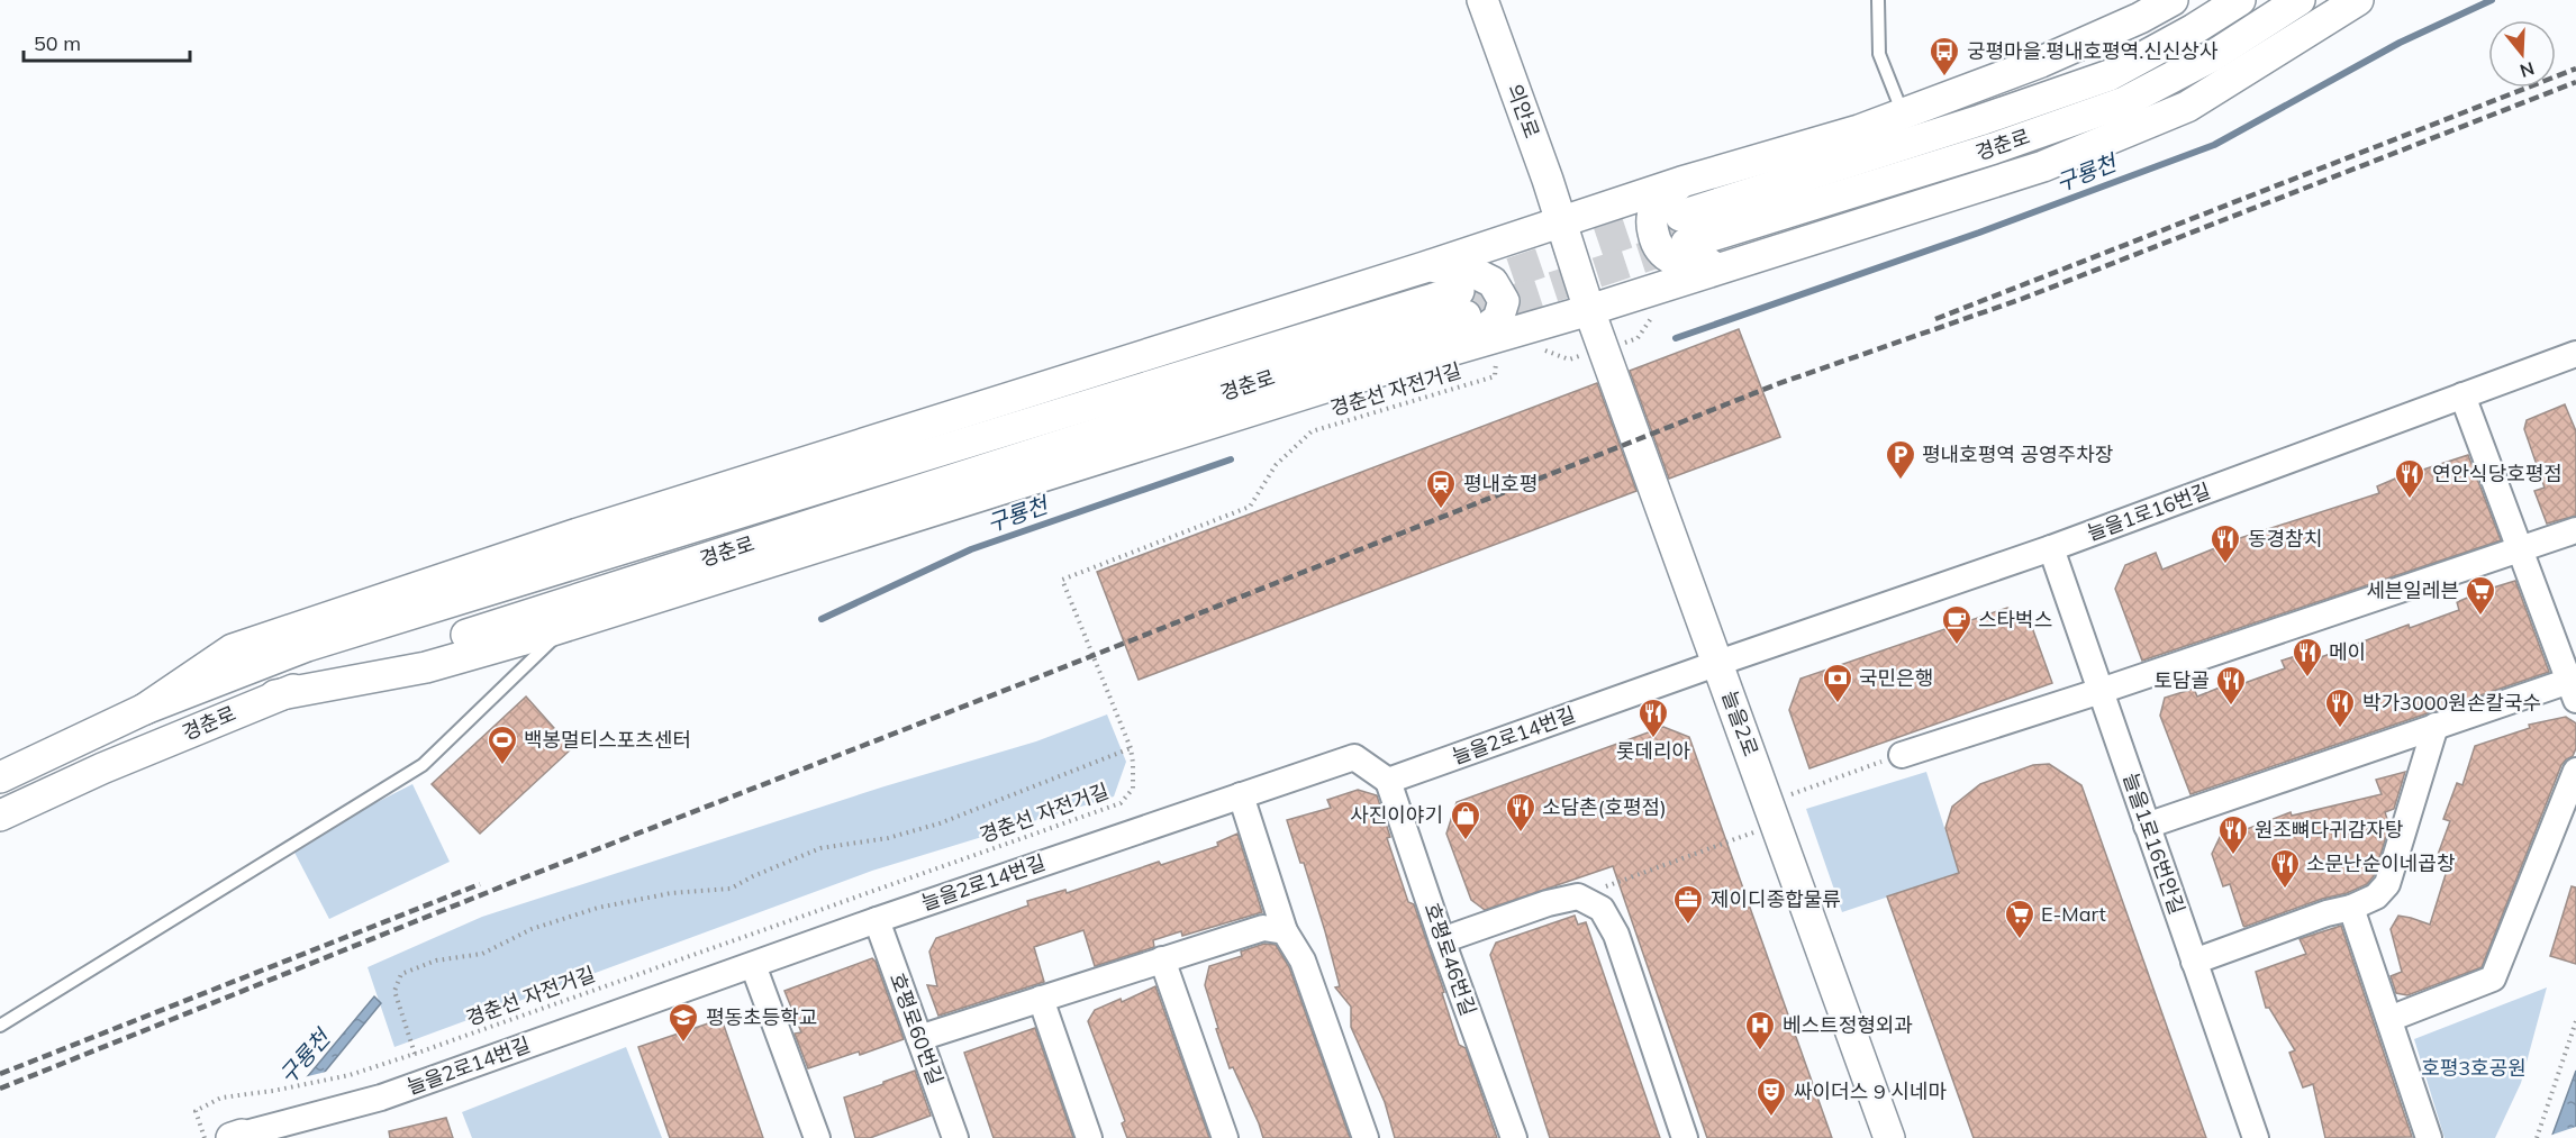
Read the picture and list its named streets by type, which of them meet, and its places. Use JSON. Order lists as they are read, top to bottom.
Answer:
{
  "streets": {
    "street": [
      "의안로",
      "경춘로",
      "늘을1로16번길",
      "늘을2로",
      "늘을2로14번길",
      "늘을1로16번안길",
      "호평로46번길",
      "호평로60번길"
    ],
    "path": ["경춘선 자전거길"]
  },
  "crossings": [
    ["의안로", "늘을2로"],
    ["늘을1로16번길", "늘을2로"],
    ["늘을1로16번길", "늘을2로14번길"],
    ["늘을1로16번길", "늘을1로16번안길"],
    ["늘을2로", "늘을2로14번길"],
    ["늘을2로14번길", "호평로46번길"],
    ["늘을2로14번길", "호평로60번길"]
  ],
  "water": ["구룡천"],
  "parks": ["호평3호공원"],
  "places": {
    "bus stop": ["궁평마을.평내호평역.신신상사"],
    "parking": ["평내호평역 공영주차장"],
    "restaurant": [
      "연안식당호평점",
      "동경참치",
      "메이",
      "토담골",
      "박가3000원손칼국수",
      "롯데리아",
      "소담촌(호평점)",
      "원조뼈다귀감자탕",
      "소문난순이네곱창"
    ],
    "station": ["평내호평"],
    "supermarket": ["세븐일레븐", "E-Mart"],
    "cafe": ["스타벅스"],
    "bank": ["국민은행"],
    "sports": ["백봉멀티스포츠센터"],
    "shop": ["사진이야기"],
    "office": ["제이디종합물류"],
    "school or university": ["평동초등학교"],
    "hospital": ["베스트정형외과"],
    "theatre": ["싸이더스 9 시네마"]
  },
  "scale_bar": "50 m",
  "north": "bottom"
}
